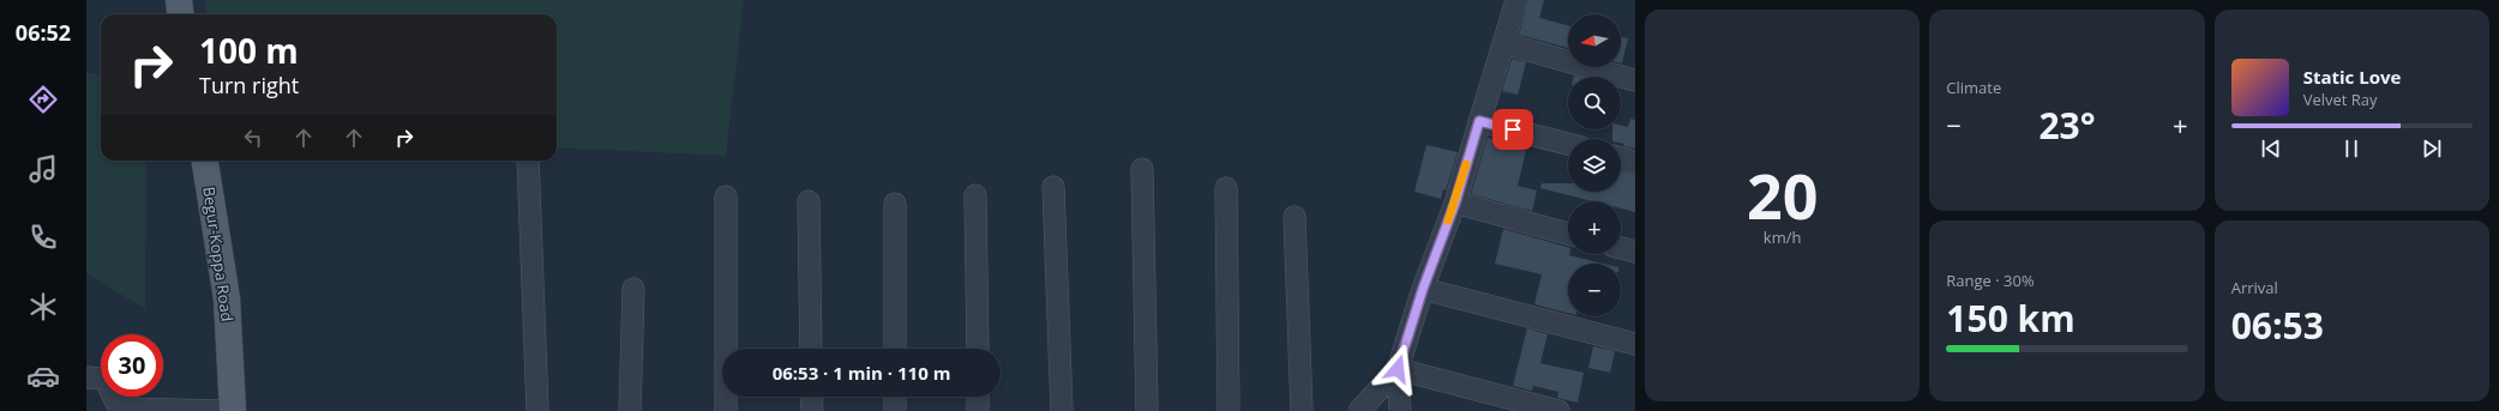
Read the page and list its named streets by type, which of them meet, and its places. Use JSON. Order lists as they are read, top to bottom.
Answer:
{
  "streets": {
    "main road": ["Begur-Koppa Road"]
  },
  "north": "left",
  "page": {
    "tabs": "06:52",
    "tile": [
      ["20", "km/h"],
      "Climate",
      ["Range · 30%", "150 km"],
      ["Arrival", "06:53"]
    ],
    "map_buttons": ["+", "−"],
    "turn": ["100 m", "Turn right"],
    "song": ["Static Love", "Velvet Ray"],
    "heat": ["−", "23°", "+"],
    "limit": "30",
    "trip": "06:53 · 1 min · 110 m"
  }
}
